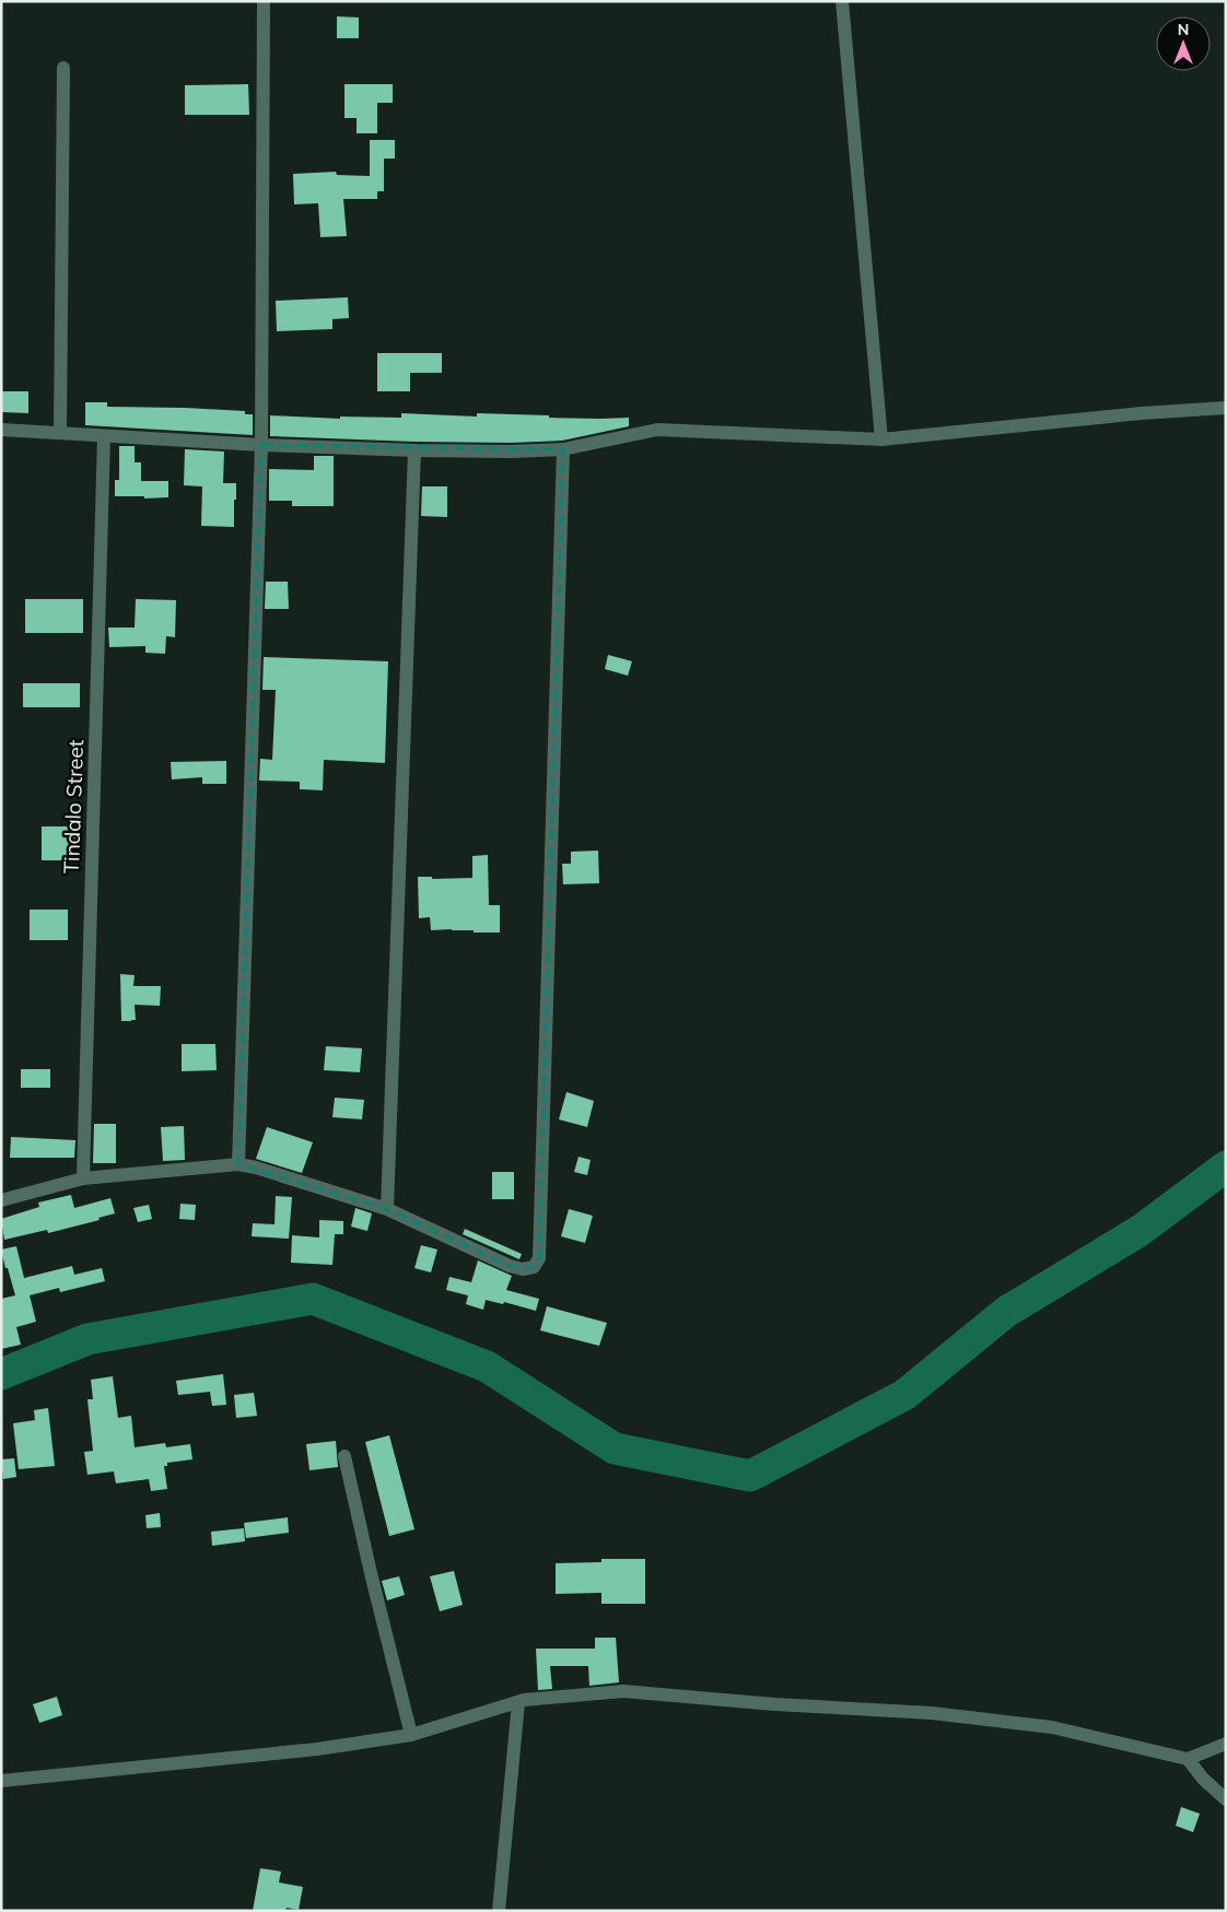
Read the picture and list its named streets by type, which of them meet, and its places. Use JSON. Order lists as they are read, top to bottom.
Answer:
{
  "streets": {
    "street": ["Tindalo Street"]
  },
  "north": "top"
}
